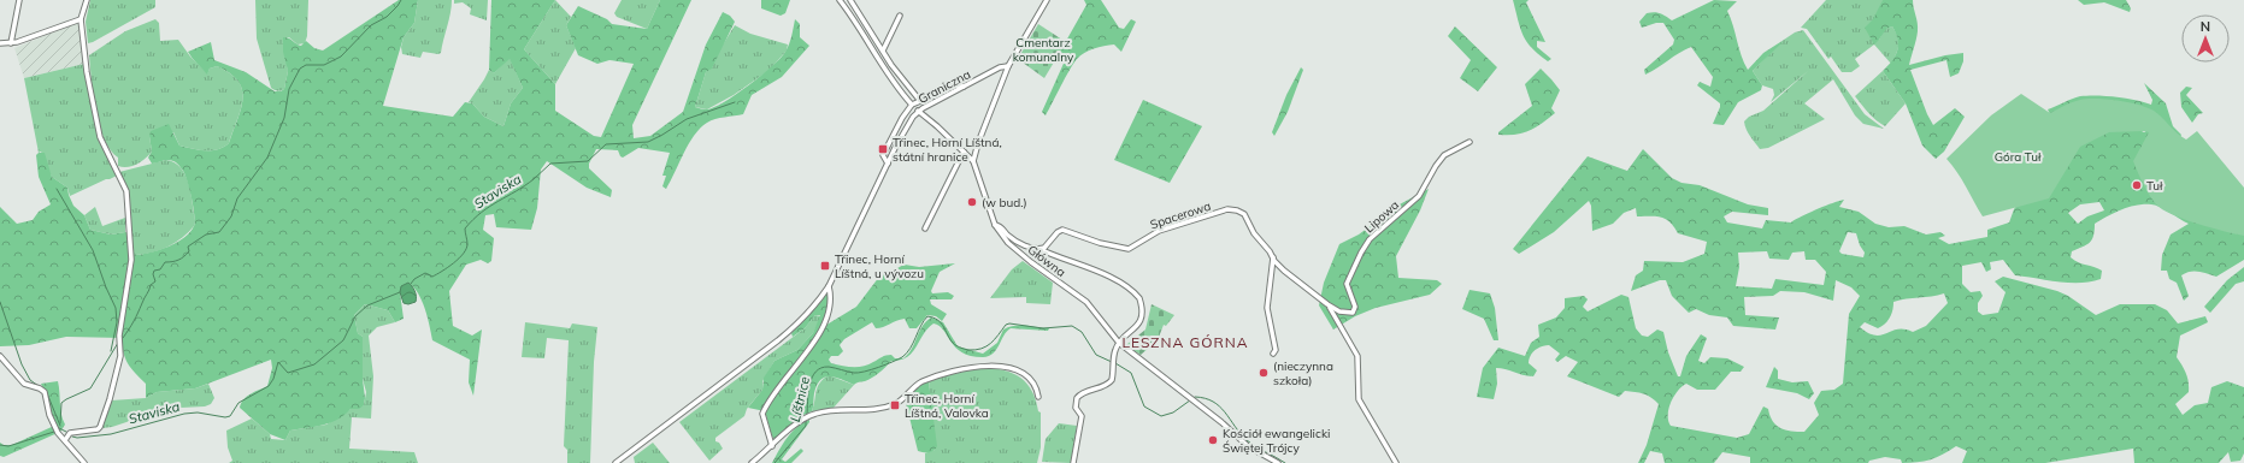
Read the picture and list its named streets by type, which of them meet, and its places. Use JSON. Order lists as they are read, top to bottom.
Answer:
{
  "streets": {
    "street": [
      "Graniczna",
      "Spacerowa",
      "Lipowa",
      "Główna"
    ]
  },
  "crossings": [
    ["Graniczna", "Główna"],
    ["Spacerowa", "Lipowa"]
  ],
  "districts": ["LESZNA GÓRNA"],
  "water": ["Staviska", "Líštnice"],
  "parks": ["Cmentarz komunalny", "Góra Tuł"],
  "places": {
    "transit": ["Třinec, Horní Líštná, státní hranice", "Třinec, Horní Líštná, u vývozu", "Třinec, Horní Líštná, Valovka"],
    "other": [
      "Tuł",
      "(w bud.)",
      "(nieczynna szkoła)",
      "Kościół ewangelicki Świętej Trójcy"
    ]
  },
  "north": "top"
}
